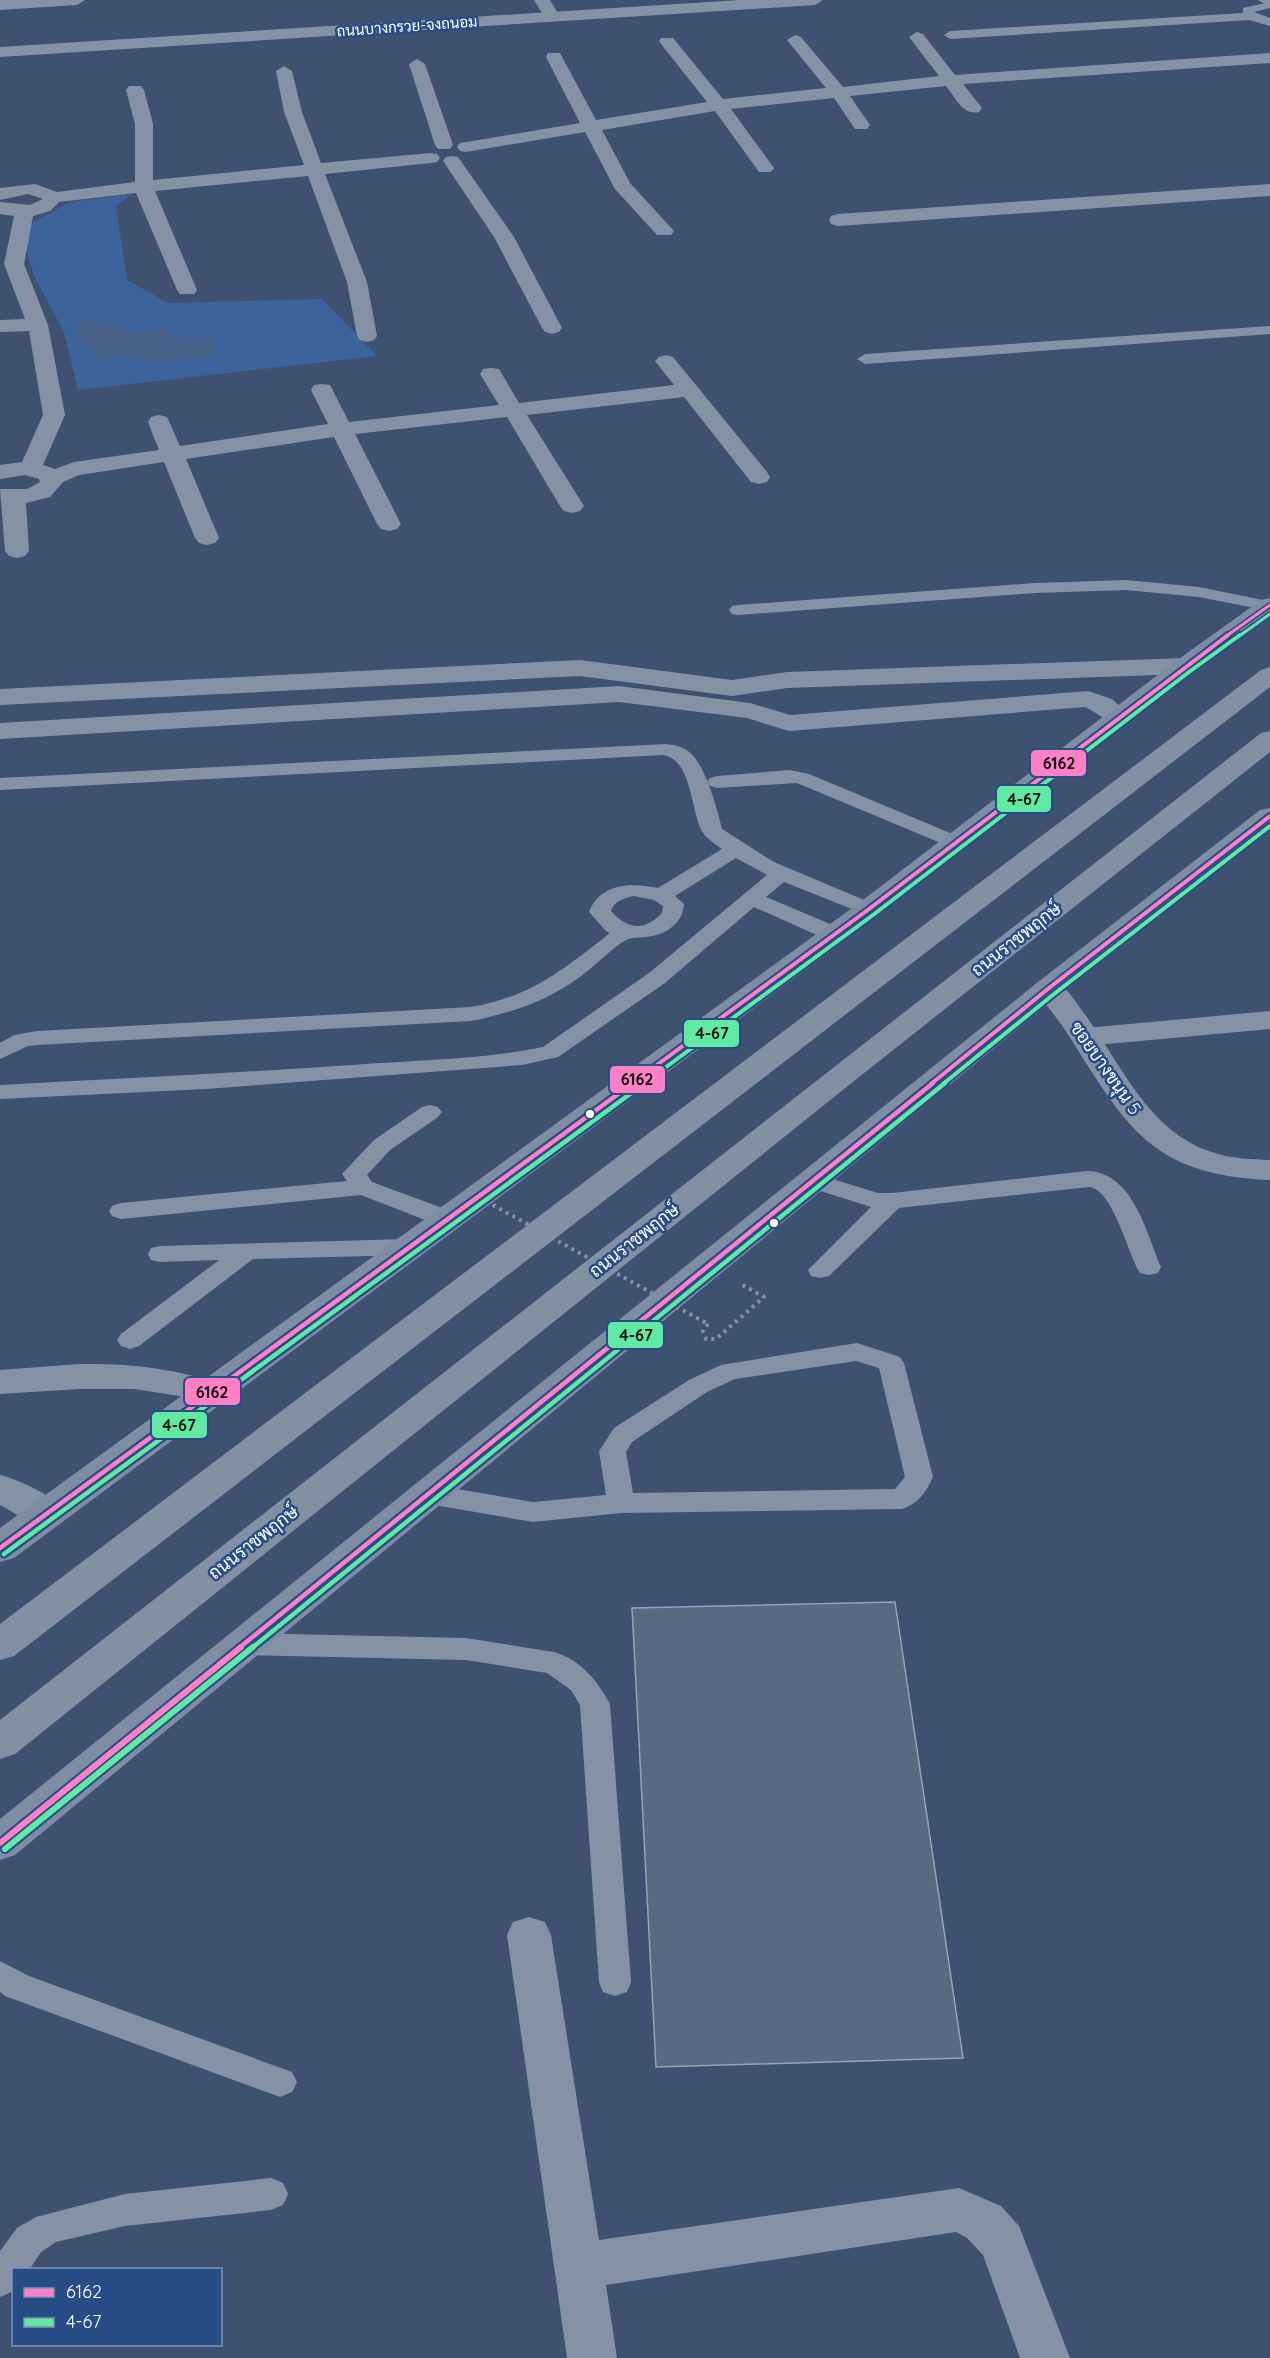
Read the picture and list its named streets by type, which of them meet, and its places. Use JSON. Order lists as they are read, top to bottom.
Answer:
{
  "streets": {
    "main road": ["ถนนราชพฤกษ์"],
    "street": ["ถนนบางกรวย-จงถนอม", "ซอยบางขนุน 5"]
  },
  "lines": ["transit line 6162", "transit line 4-67"],
  "legend": ["6162", "4-67"]
}
